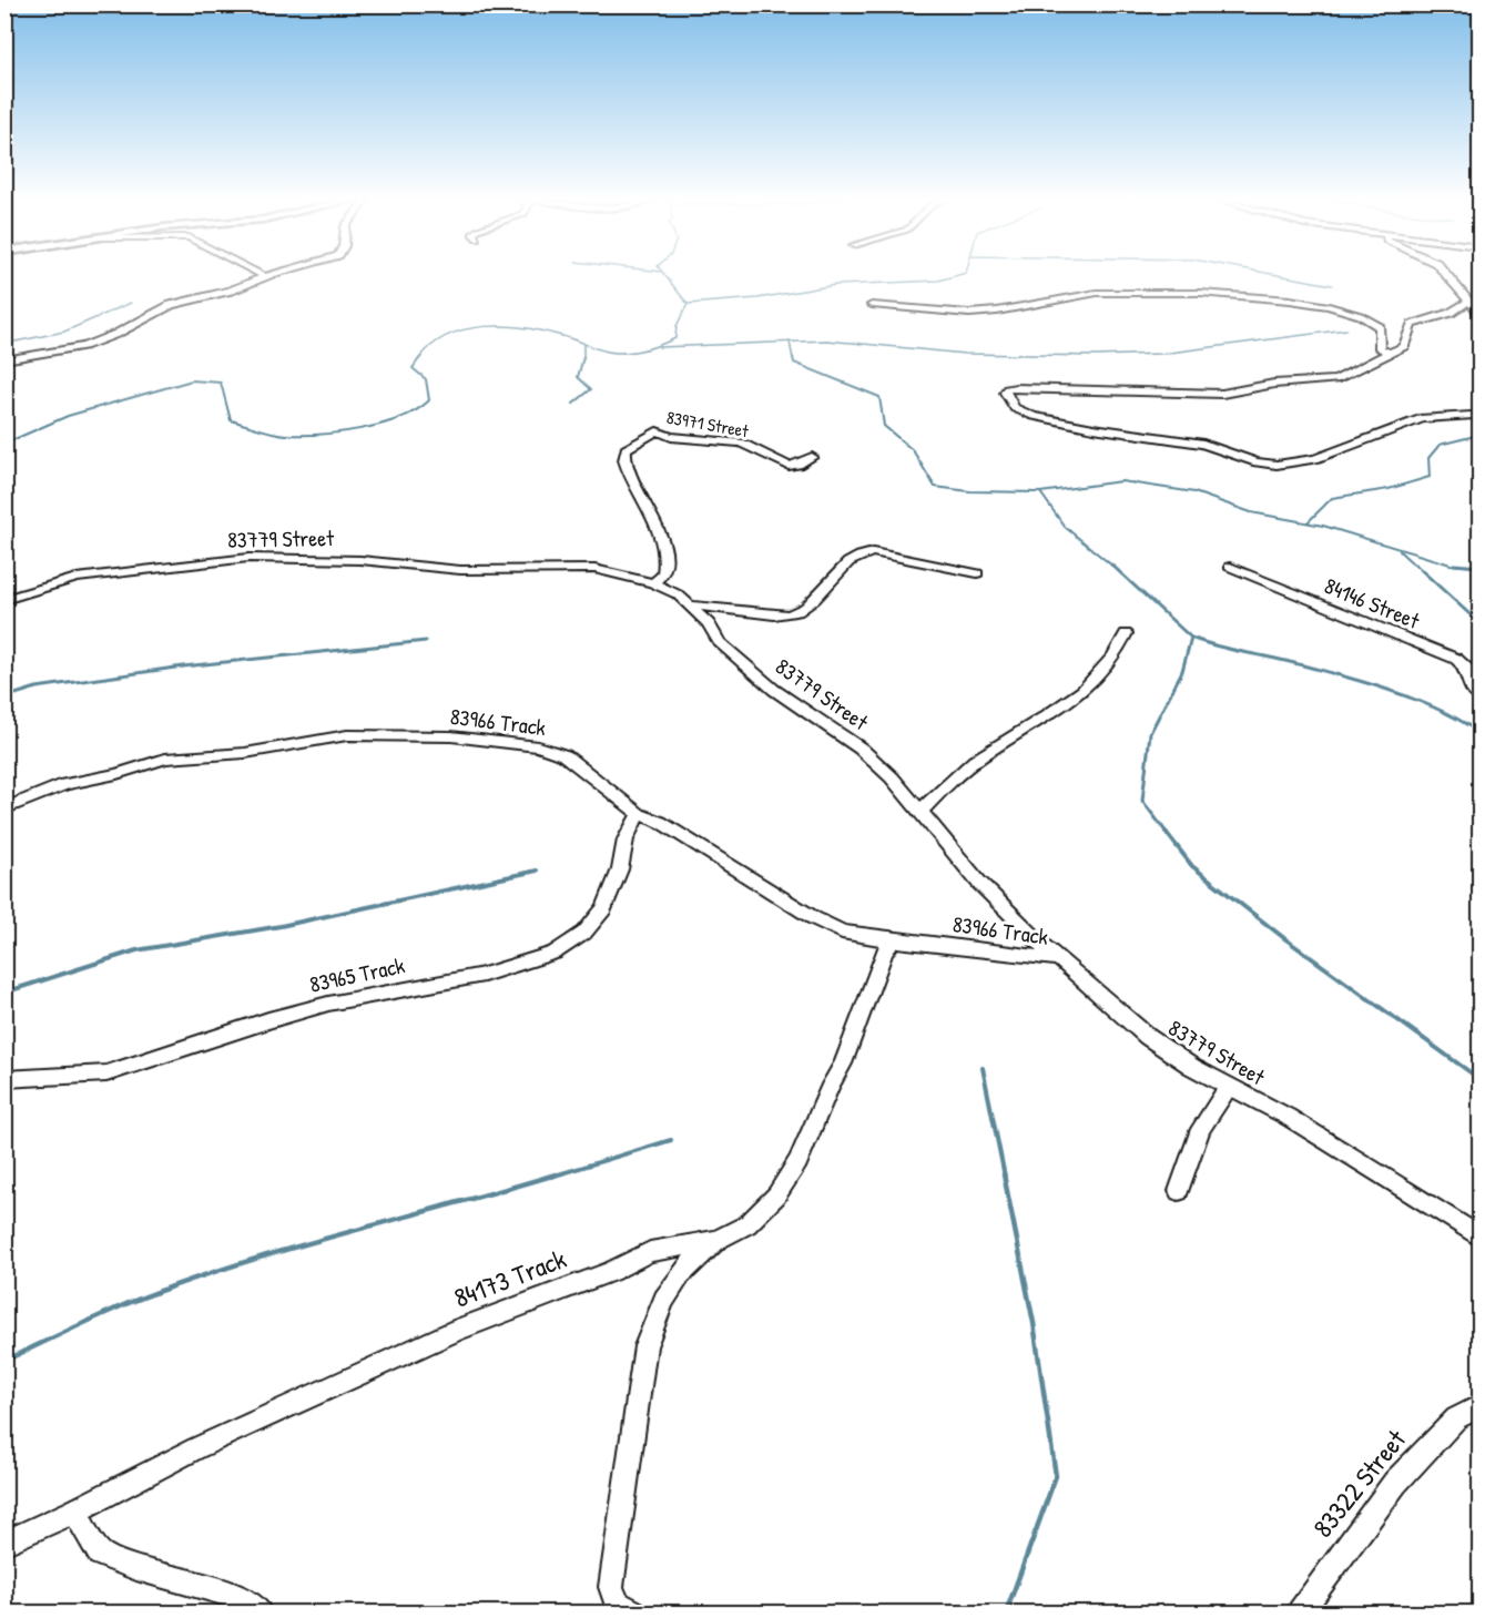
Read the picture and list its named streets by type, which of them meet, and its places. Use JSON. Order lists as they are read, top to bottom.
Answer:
{
  "streets": {
    "street": [
      "83971 Street",
      "83779 Street",
      "84146 Street",
      "83966 Track",
      "83965 Track",
      "84173 Track",
      "83322 Street"
    ]
  },
  "crossings": [
    ["83971 Street", "83779 Street"],
    ["83779 Street", "83966 Track"],
    ["83966 Track", "83965 Track"],
    ["83966 Track", "84173 Track"]
  ]
}
